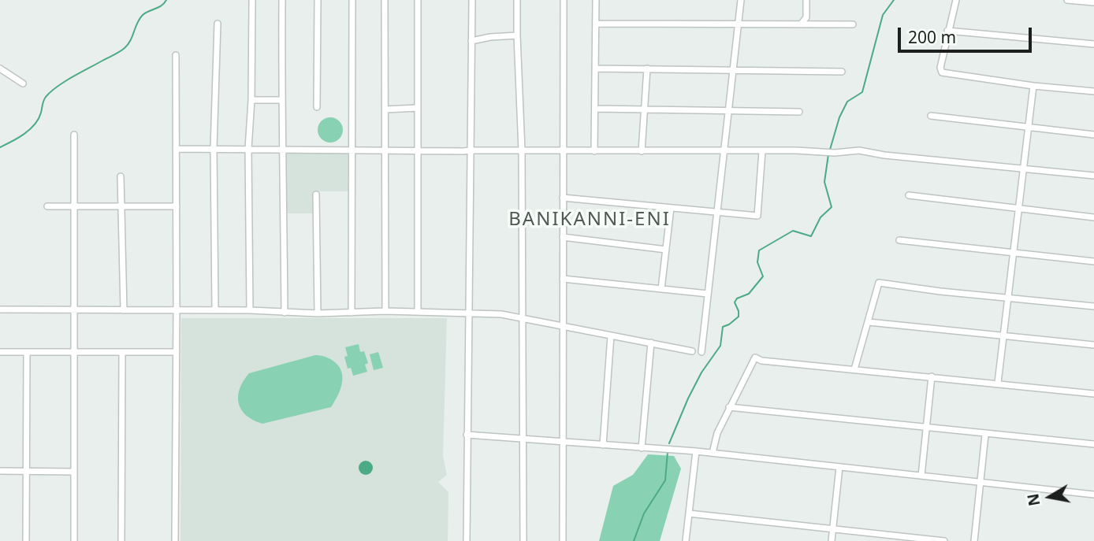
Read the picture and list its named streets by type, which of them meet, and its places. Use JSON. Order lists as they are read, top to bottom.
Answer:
{
  "districts": ["BANIKANNI-ENI"],
  "scale_bar": "200 m",
  "north": "left"
}
